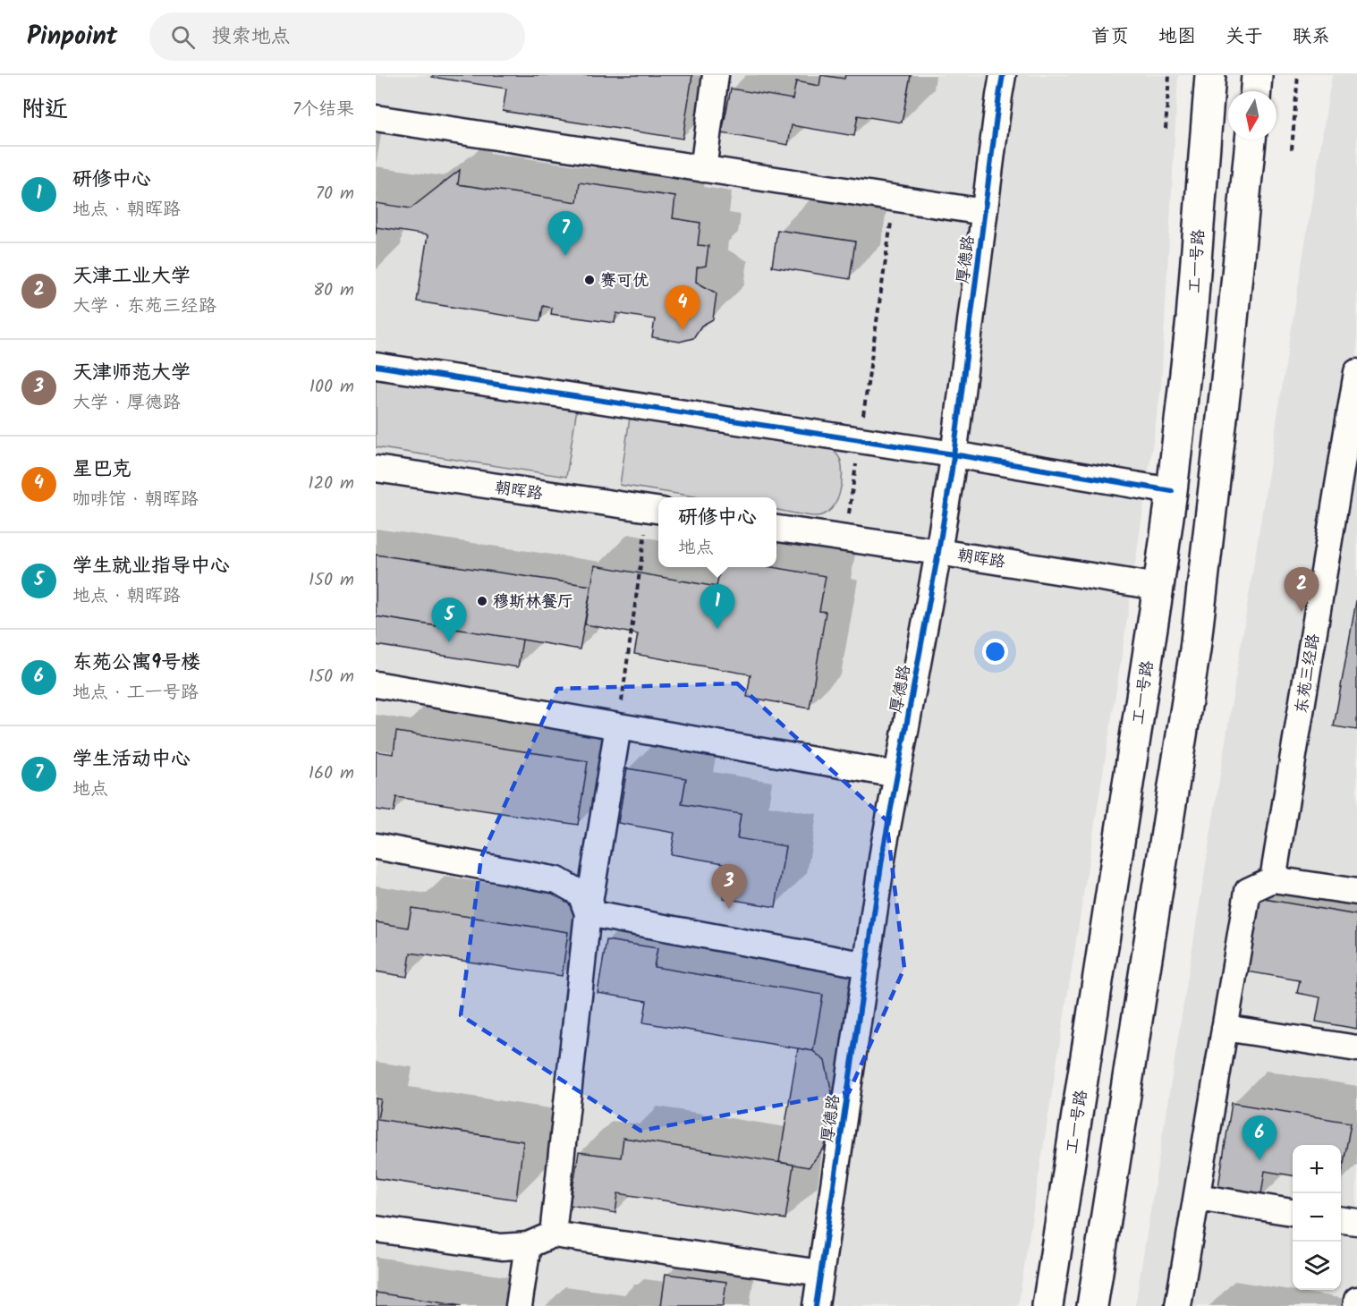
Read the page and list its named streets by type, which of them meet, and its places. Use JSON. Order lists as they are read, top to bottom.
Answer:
{
  "streets": {
    "main road": ["工一号路"],
    "street": ["厚德路", "朝晖路", "东苑三经路"]
  },
  "crossings": [
    ["厚德路", "朝晖路"],
    ["工一号路", "朝晖路"]
  ],
  "places": ["赛可优", "穆斯林餐厅"],
  "north": "bottom",
  "page": {
    "header": "Pinpoint",
    "search": "搜索地点",
    "nav": [
      "首页",
      "地图",
      "关于",
      "联系"
    ],
    "heading": ["附近", "7个结果"],
    "list": [
      {
        "mark": "1",
        "name": "研修中心",
        "note": "地点 · 朝晖路",
        "value": "70 m"
      },
      {
        "mark": "2",
        "name": "天津工业大学",
        "note": "大学 · 东苑三经路",
        "value": "80 m"
      },
      {
        "mark": "3",
        "name": "天津师范大学",
        "note": "大学 · 厚德路",
        "value": "100 m"
      },
      {
        "mark": "4",
        "name": "星巴克",
        "note": "咖啡馆 · 朝晖路",
        "value": "120 m"
      },
      {
        "mark": "5",
        "name": "学生就业指导中心",
        "note": "地点 · 朝晖路",
        "value": "150 m"
      },
      {
        "mark": "6",
        "name": "东苑公寓9号楼",
        "note": "地点 · 工一号路",
        "value": "150 m"
      },
      {
        "mark": "7",
        "name": "学生活动中心",
        "note": "地点",
        "value": "160 m"
      }
    ],
    "pins": [
      "7",
      "4",
      "2",
      "1",
      "5",
      "3",
      "6"
    ],
    "popup": ["研修中心", "地点"],
    "map_buttons": ["+", "−"]
  }
}
